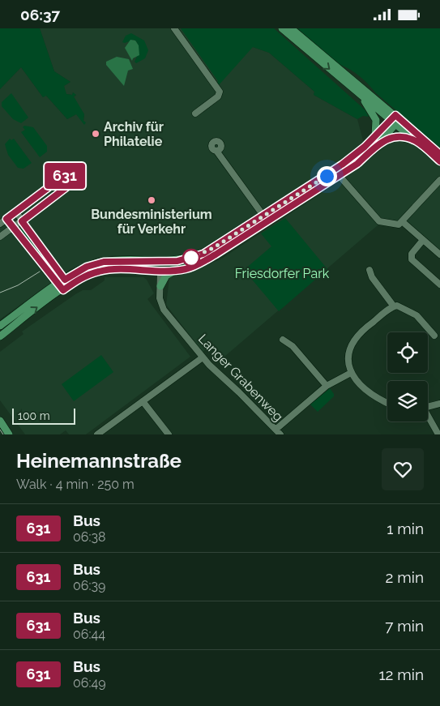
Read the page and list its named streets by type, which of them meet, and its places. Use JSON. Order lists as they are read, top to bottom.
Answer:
{
  "streets": {
    "street": ["Langer Grabenweg"]
  },
  "parks": ["Friesdorfer Park"],
  "places": ["Archiv für Philatelie", "Bundesministerium für Verkehr"],
  "lines": ["bus line 631"],
  "scale_bar": "100 m",
  "page": {
    "status": "06:37",
    "on_map": "631",
    "scale": "100 m",
    "heading": ["Heinemannstraße", "Walk · 4 min · 250 m"],
    "list": [
      {
        "mark": "631",
        "name": "Bus",
        "note": "06:38",
        "value": "1 min"
      },
      {
        "mark": "631",
        "name": "Bus",
        "note": "06:39",
        "value": "2 min"
      },
      {
        "mark": "631",
        "name": "Bus",
        "note": "06:44",
        "value": "7 min"
      },
      {
        "mark": "631",
        "name": "Bus",
        "note": "06:49",
        "value": "12 min"
      }
    ]
  }
}
